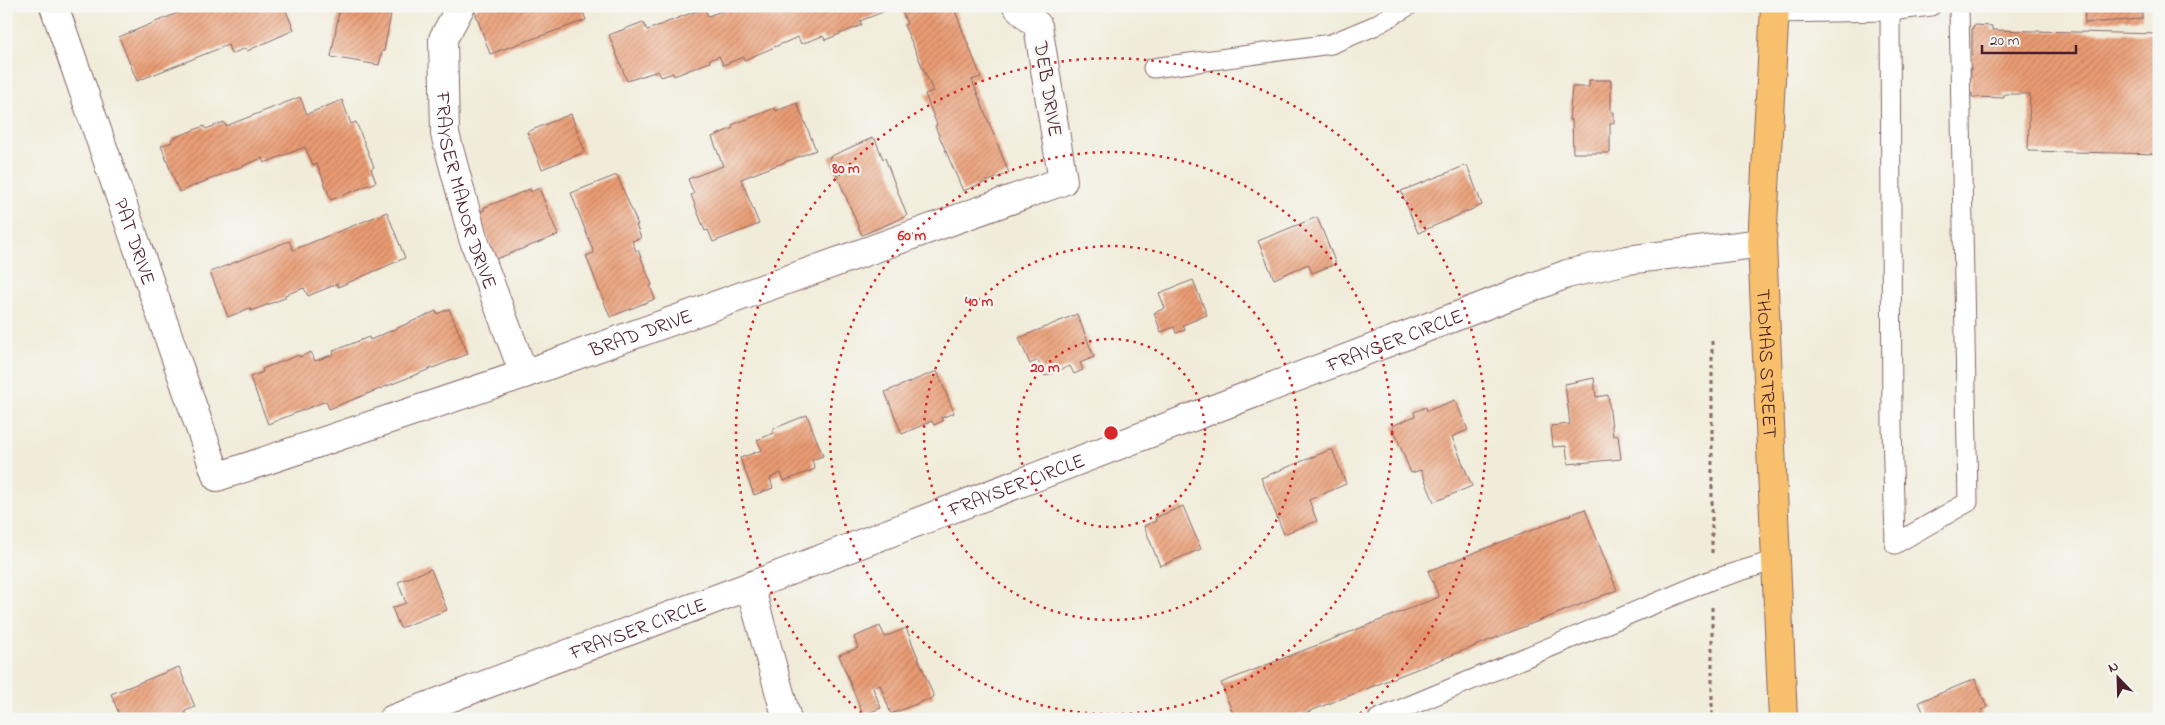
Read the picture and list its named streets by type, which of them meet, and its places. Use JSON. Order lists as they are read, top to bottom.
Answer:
{
  "streets": {
    "highway": ["THOMAS STREET"],
    "street": [
      "DEB DRIVE",
      "FRAYSER MANOR DRIVE",
      "PAT DRIVE",
      "BRAD DRIVE",
      "FRAYSER CIRCLE"
    ]
  },
  "crossings": [
    ["DEB DRIVE", "BRAD DRIVE"],
    ["FRAYSER MANOR DRIVE", "BRAD DRIVE"],
    ["PAT DRIVE", "BRAD DRIVE"],
    ["FRAYSER CIRCLE", "THOMAS STREET"]
  ],
  "scale_bar": "20 m",
  "north": "top left",
  "rings": [
    "80 m",
    "60 m",
    "40 m",
    "20 m"
  ]
}
